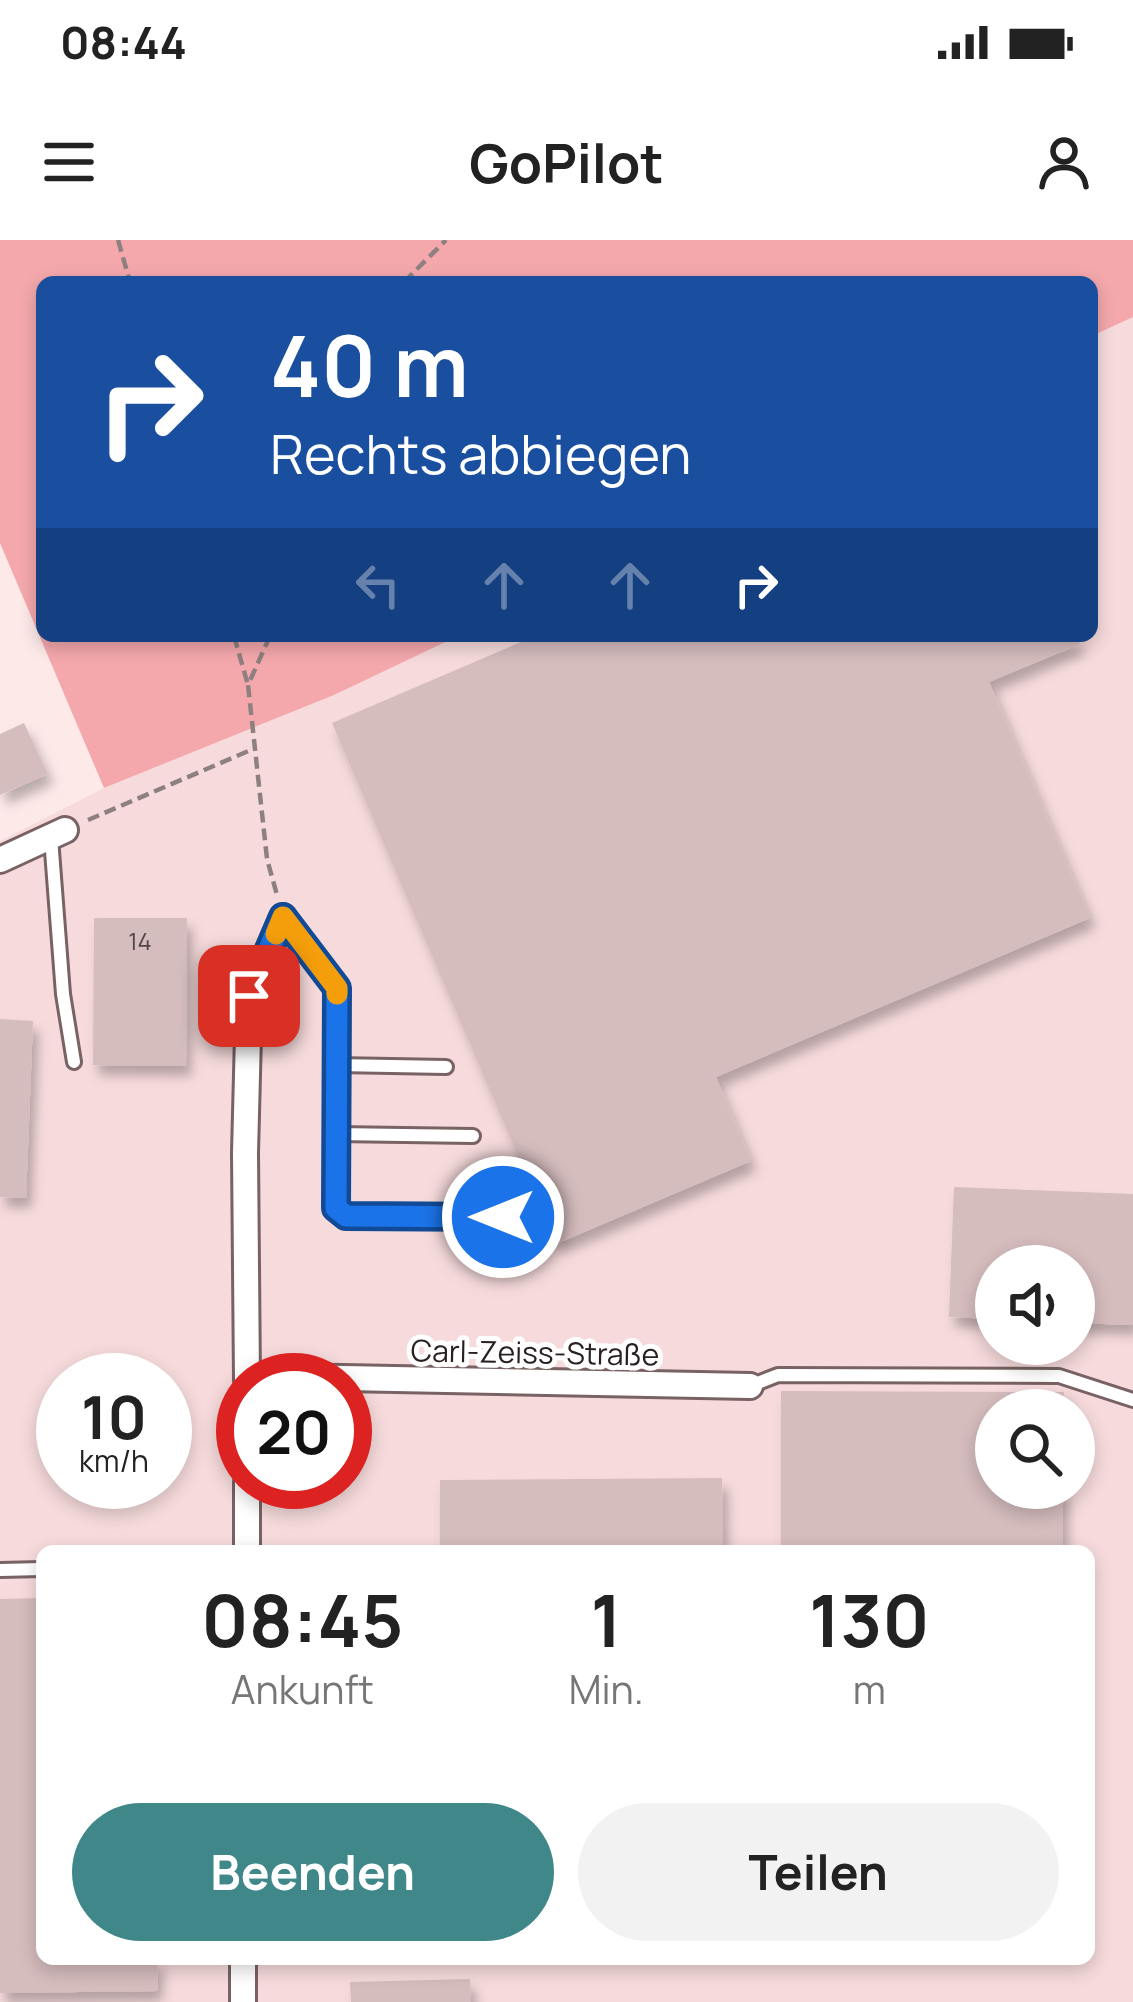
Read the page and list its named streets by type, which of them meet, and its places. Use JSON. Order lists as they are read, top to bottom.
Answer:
{
  "streets": {
    "street": ["Carl-Zeiss-Straße"]
  },
  "house_numbers": ["14"],
  "page": {
    "status": "08:44",
    "header": "GoPilot",
    "turn": ["40 m", "Rechts abbiegen"],
    "speed": "10 km/h",
    "limit": "20",
    "eta": [
      "08:45",
      "Ankunft",
      "1",
      "Min.",
      "130",
      "m"
    ],
    "buttons": ["Beenden", "Teilen"]
  }
}
